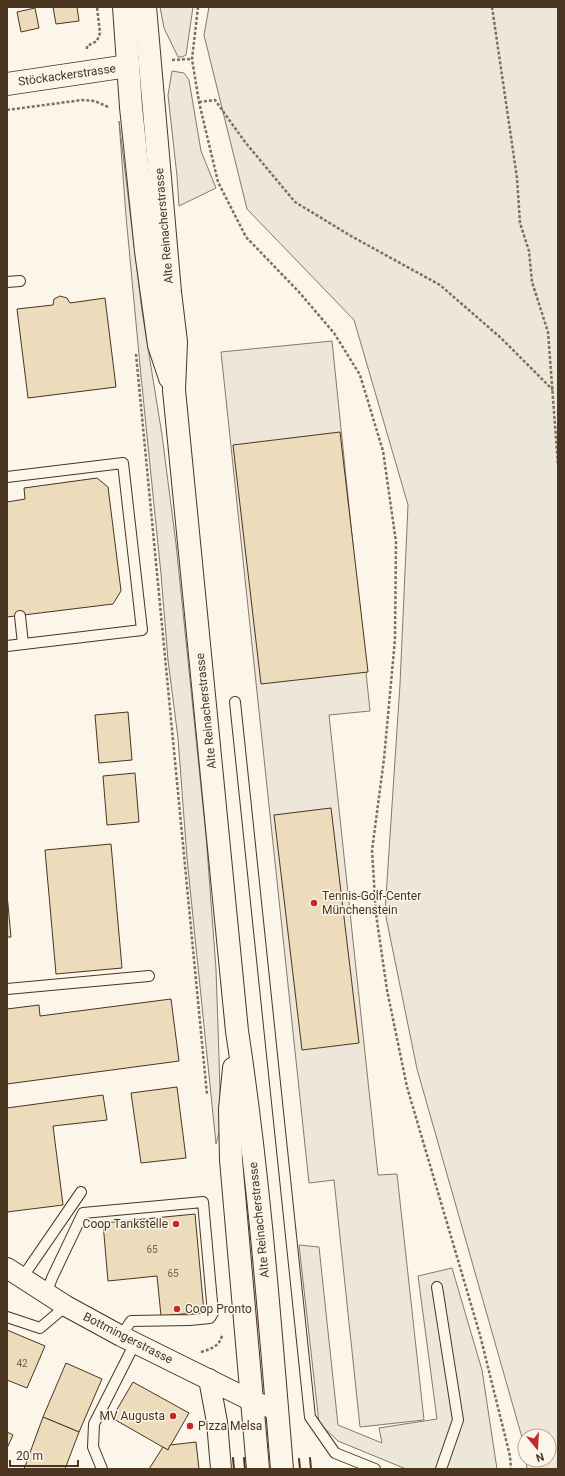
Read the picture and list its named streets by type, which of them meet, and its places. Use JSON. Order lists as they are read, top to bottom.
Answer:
{
  "streets": {
    "main road": ["Stöckackerstrasse", "Alte Reinacherstrasse"],
    "street": ["Bottmingerstrasse"]
  },
  "crossings": [
    ["Stöckackerstrasse", "Alte Reinacherstrasse"],
    ["Alte Reinacherstrasse", "Bottmingerstrasse"]
  ],
  "places": [
    "Tennis-Golf-Center Münchenstein",
    "Coop Tankstelle",
    "Coop Pronto",
    "MV Augusta",
    "Pizza Melsa"
  ],
  "house_numbers": ["65", "65", "42"],
  "scale_bar": "20 m",
  "north": "bottom"
}
